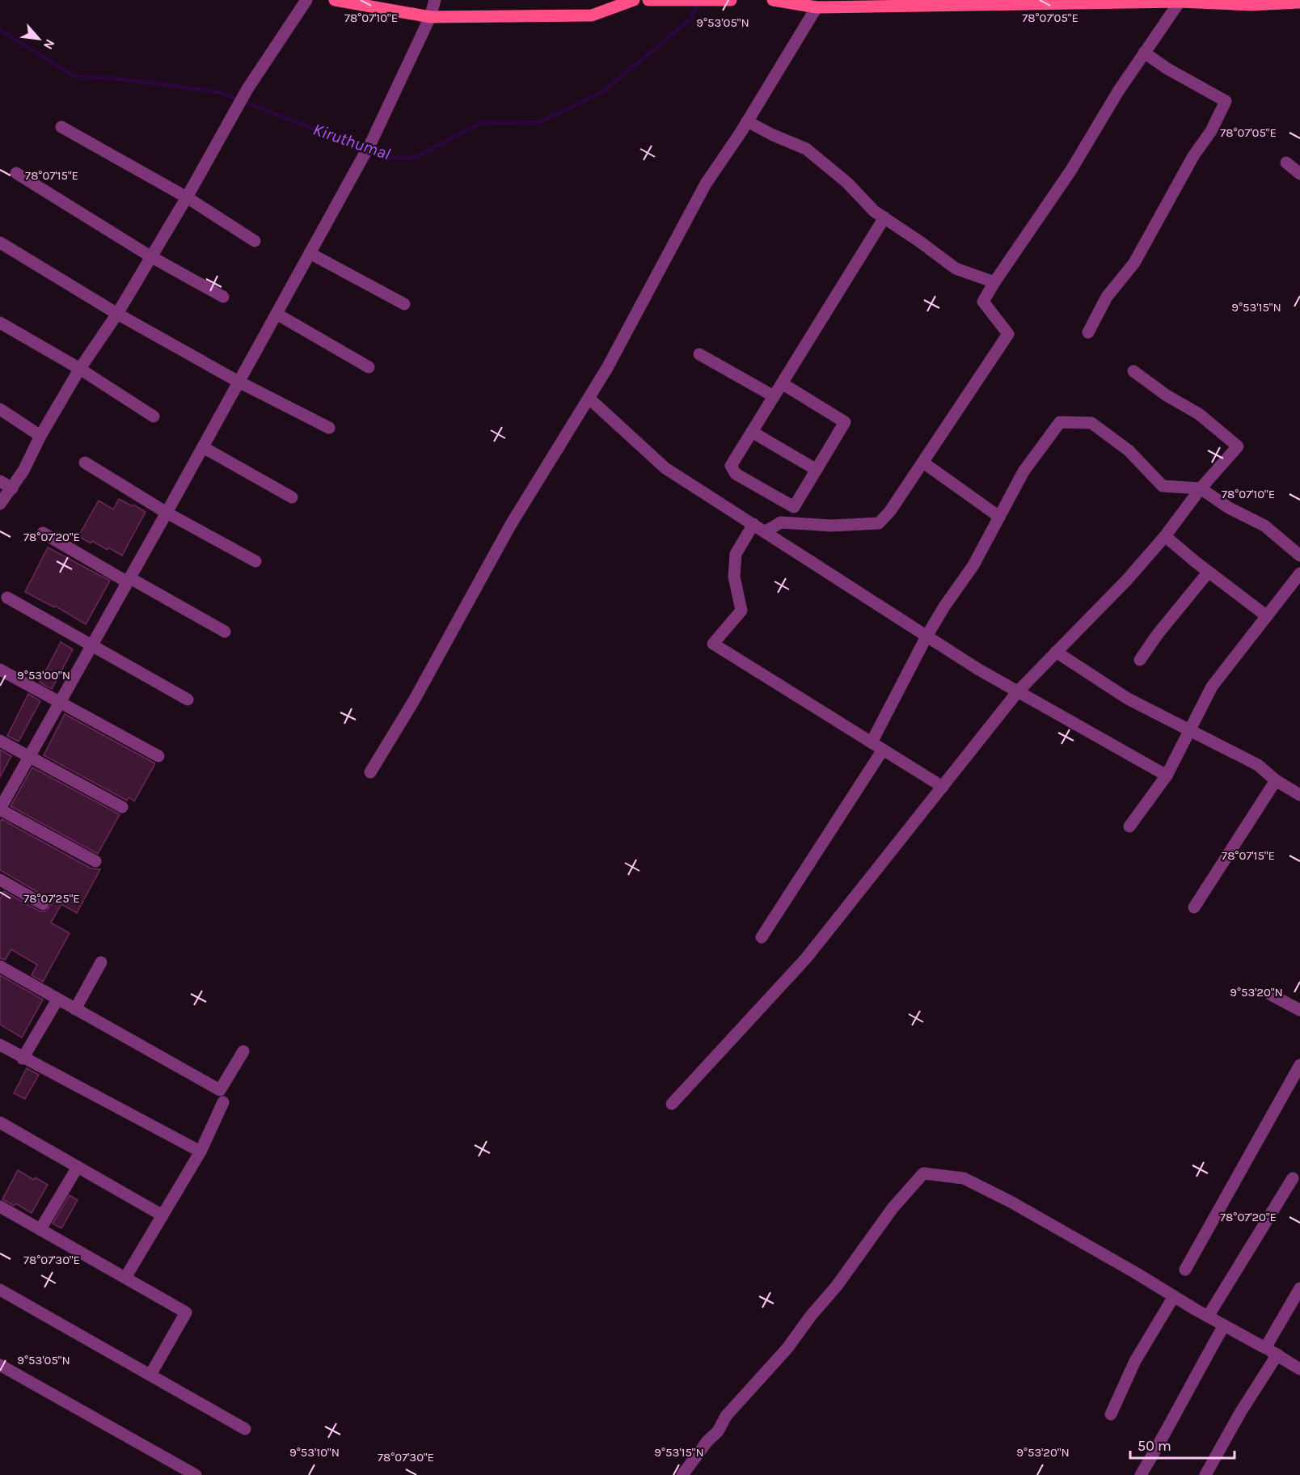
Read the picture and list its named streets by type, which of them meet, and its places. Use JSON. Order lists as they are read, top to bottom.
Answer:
{
  "water": ["Kiruthumal"],
  "scale_bar": "50 m",
  "north": "bottom right",
  "coordinates": [
    "78°07'05\"E",
    "78°07'10\"E",
    "9°53'05\"N",
    "78°07'15\"E",
    "9°53'15\"N",
    "78°07'20\"E",
    "9°53'00\"N",
    "78°07'25\"E",
    "9°53'20\"N",
    "78°07'30\"E",
    "9°53'10\"N"
  ]
}
